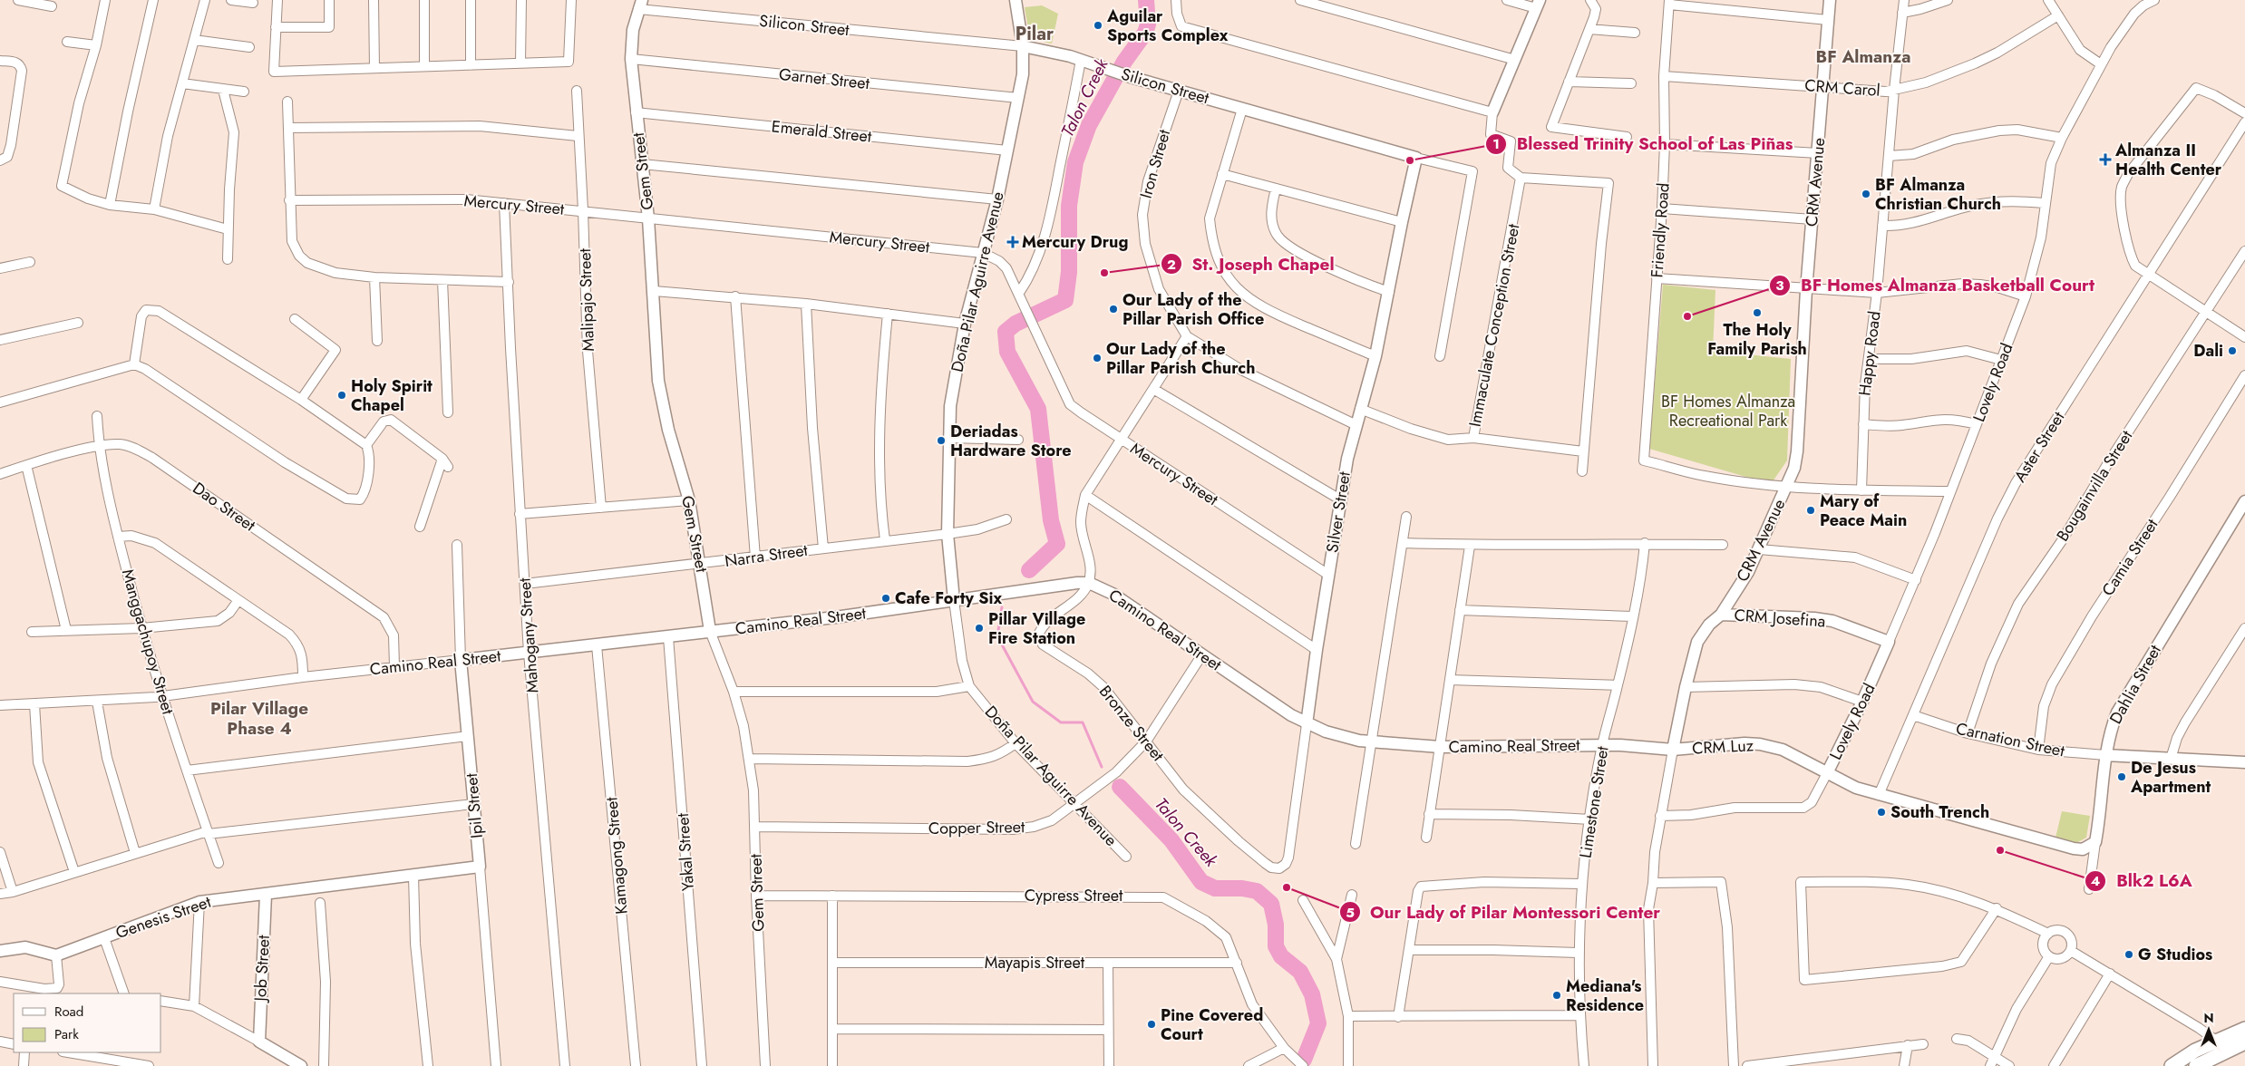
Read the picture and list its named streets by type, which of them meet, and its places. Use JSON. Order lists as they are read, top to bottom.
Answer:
{
  "streets": {
    "street": [
      "Silicon Street",
      "Garnet Street",
      "CRM Carol",
      "Emerald Street",
      "Iron Street",
      "Gem Street",
      "CRM Avenue",
      "Mercury Street",
      "Friendly Road",
      "Doña Pilar Aguirre Avenue",
      "Malipajo Street",
      "Immaculate Conception Street",
      "Happy Road",
      "Lovely Road",
      "Aster Street",
      "Bougainvilla Street",
      "Dao Street",
      "Silver Street",
      "Narra Street",
      "Camia Street",
      "CRM Josefina",
      "Camino Real Street",
      "Mahogany Street",
      "Manggachupoy Street",
      "Dahlia Street",
      "Bronze Street",
      "Carnation Street",
      "CRM Luz",
      "Limestone Street",
      "Ipil Street",
      "Copper Street",
      "Yakal Street",
      "Kamagong Street",
      "Cypress Street",
      "Genesis Street",
      "Mayapis Street",
      "Job Street"
    ]
  },
  "crossings": [
    ["Silicon Street", "Iron Street"],
    ["Silicon Street", "Gem Street"],
    ["Silicon Street", "Doña Pilar Aguirre Avenue"],
    ["Silicon Street", "Silver Street"],
    ["Garnet Street", "Gem Street"],
    ["Garnet Street", "Doña Pilar Aguirre Avenue"],
    ["CRM Carol", "CRM Avenue"],
    ["CRM Carol", "Friendly Road"],
    ["CRM Carol", "Happy Road"],
    ["Emerald Street", "Gem Street"],
    ["Emerald Street", "Doña Pilar Aguirre Avenue"],
    ["Iron Street", "Silver Street"],
    ["Gem Street", "Mercury Street"],
    ["Gem Street", "Narra Street"],
    ["Gem Street", "Camino Real Street"],
    ["Gem Street", "Copper Street"],
    ["Gem Street", "Cypress Street"],
    ["CRM Avenue", "Friendly Road"],
    ["CRM Avenue", "CRM Josefina"],
    ["CRM Avenue", "CRM Luz"],
    ["Mercury Street", "Doña Pilar Aguirre Avenue"],
    ["Mercury Street", "Malipajo Street"],
    ["Mercury Street", "Silver Street"],
    ["Mercury Street", "Mahogany Street"],
    ["Doña Pilar Aguirre Avenue", "Narra Street"],
    ["Doña Pilar Aguirre Avenue", "Camino Real Street"],
    ["Doña Pilar Aguirre Avenue", "Copper Street"],
    ["Immaculate Conception Street", "Silver Street"],
    ["Lovely Road", "CRM Josefina"],
    ["Lovely Road", "CRM Luz"],
    ["Aster Street", "Carnation Street"],
    ["Aster Street", "CRM Luz"],
    ["Bougainvilla Street", "Carnation Street"],
    ["Dao Street", "Camino Real Street"],
    ["Dao Street", "Manggachupoy Street"],
    ["Silver Street", "Camino Real Street"],
    ["Silver Street", "Bronze Street"],
    ["Narra Street", "Mahogany Street"],
    ["Camia Street", "Carnation Street"],
    ["Camino Real Street", "Mahogany Street"],
    ["Camino Real Street", "Manggachupoy Street"],
    ["Camino Real Street", "Bronze Street"],
    ["Camino Real Street", "CRM Luz"],
    ["Camino Real Street", "Limestone Street"],
    ["Camino Real Street", "Ipil Street"],
    ["Camino Real Street", "Copper Street"],
    ["Camino Real Street", "Yakal Street"],
    ["Camino Real Street", "Kamagong Street"],
    ["Dahlia Street", "Carnation Street"],
    ["Dahlia Street", "CRM Luz"],
    ["Bronze Street", "Copper Street"],
    ["Ipil Street", "Genesis Street"],
    ["Cypress Street", "Mayapis Street"],
    ["Genesis Street", "Job Street"]
  ],
  "districts": ["Pilar", "BF Almanza", "Pilar Village Phase 4"],
  "water": ["Talon Creek"],
  "parks": ["BF Homes Almanza Recreational Park"],
  "places": {
    "other": [
      "Aguilar Sports Complex",
      "Blessed Trinity School of Las Piñas",
      "BF Almanza Christian Church",
      "St. Joseph Chapel",
      "Our Lady of the Pillar Parish Office",
      "The Holy Family Parish",
      "BF Homes Almanza Basketball Court",
      "Dali",
      "Our Lady of the Pillar Parish Church",
      "Holy Spirit Chapel",
      "Deriadas Hardware Store",
      "Mary of Peace Main",
      "Cafe Forty Six",
      "Pillar Village Fire Station",
      "De Jesus Apartment",
      "South Trench",
      "Blk2 L6A",
      "Our Lady of Pilar Montessori Center",
      "G Studios",
      "Mediana's Residence",
      "Pine Covered Court"
    ],
    "health": ["Almanza II Health Center", "Mercury Drug"]
  },
  "legend": ["Road", "Park"],
  "north": "top"
}
